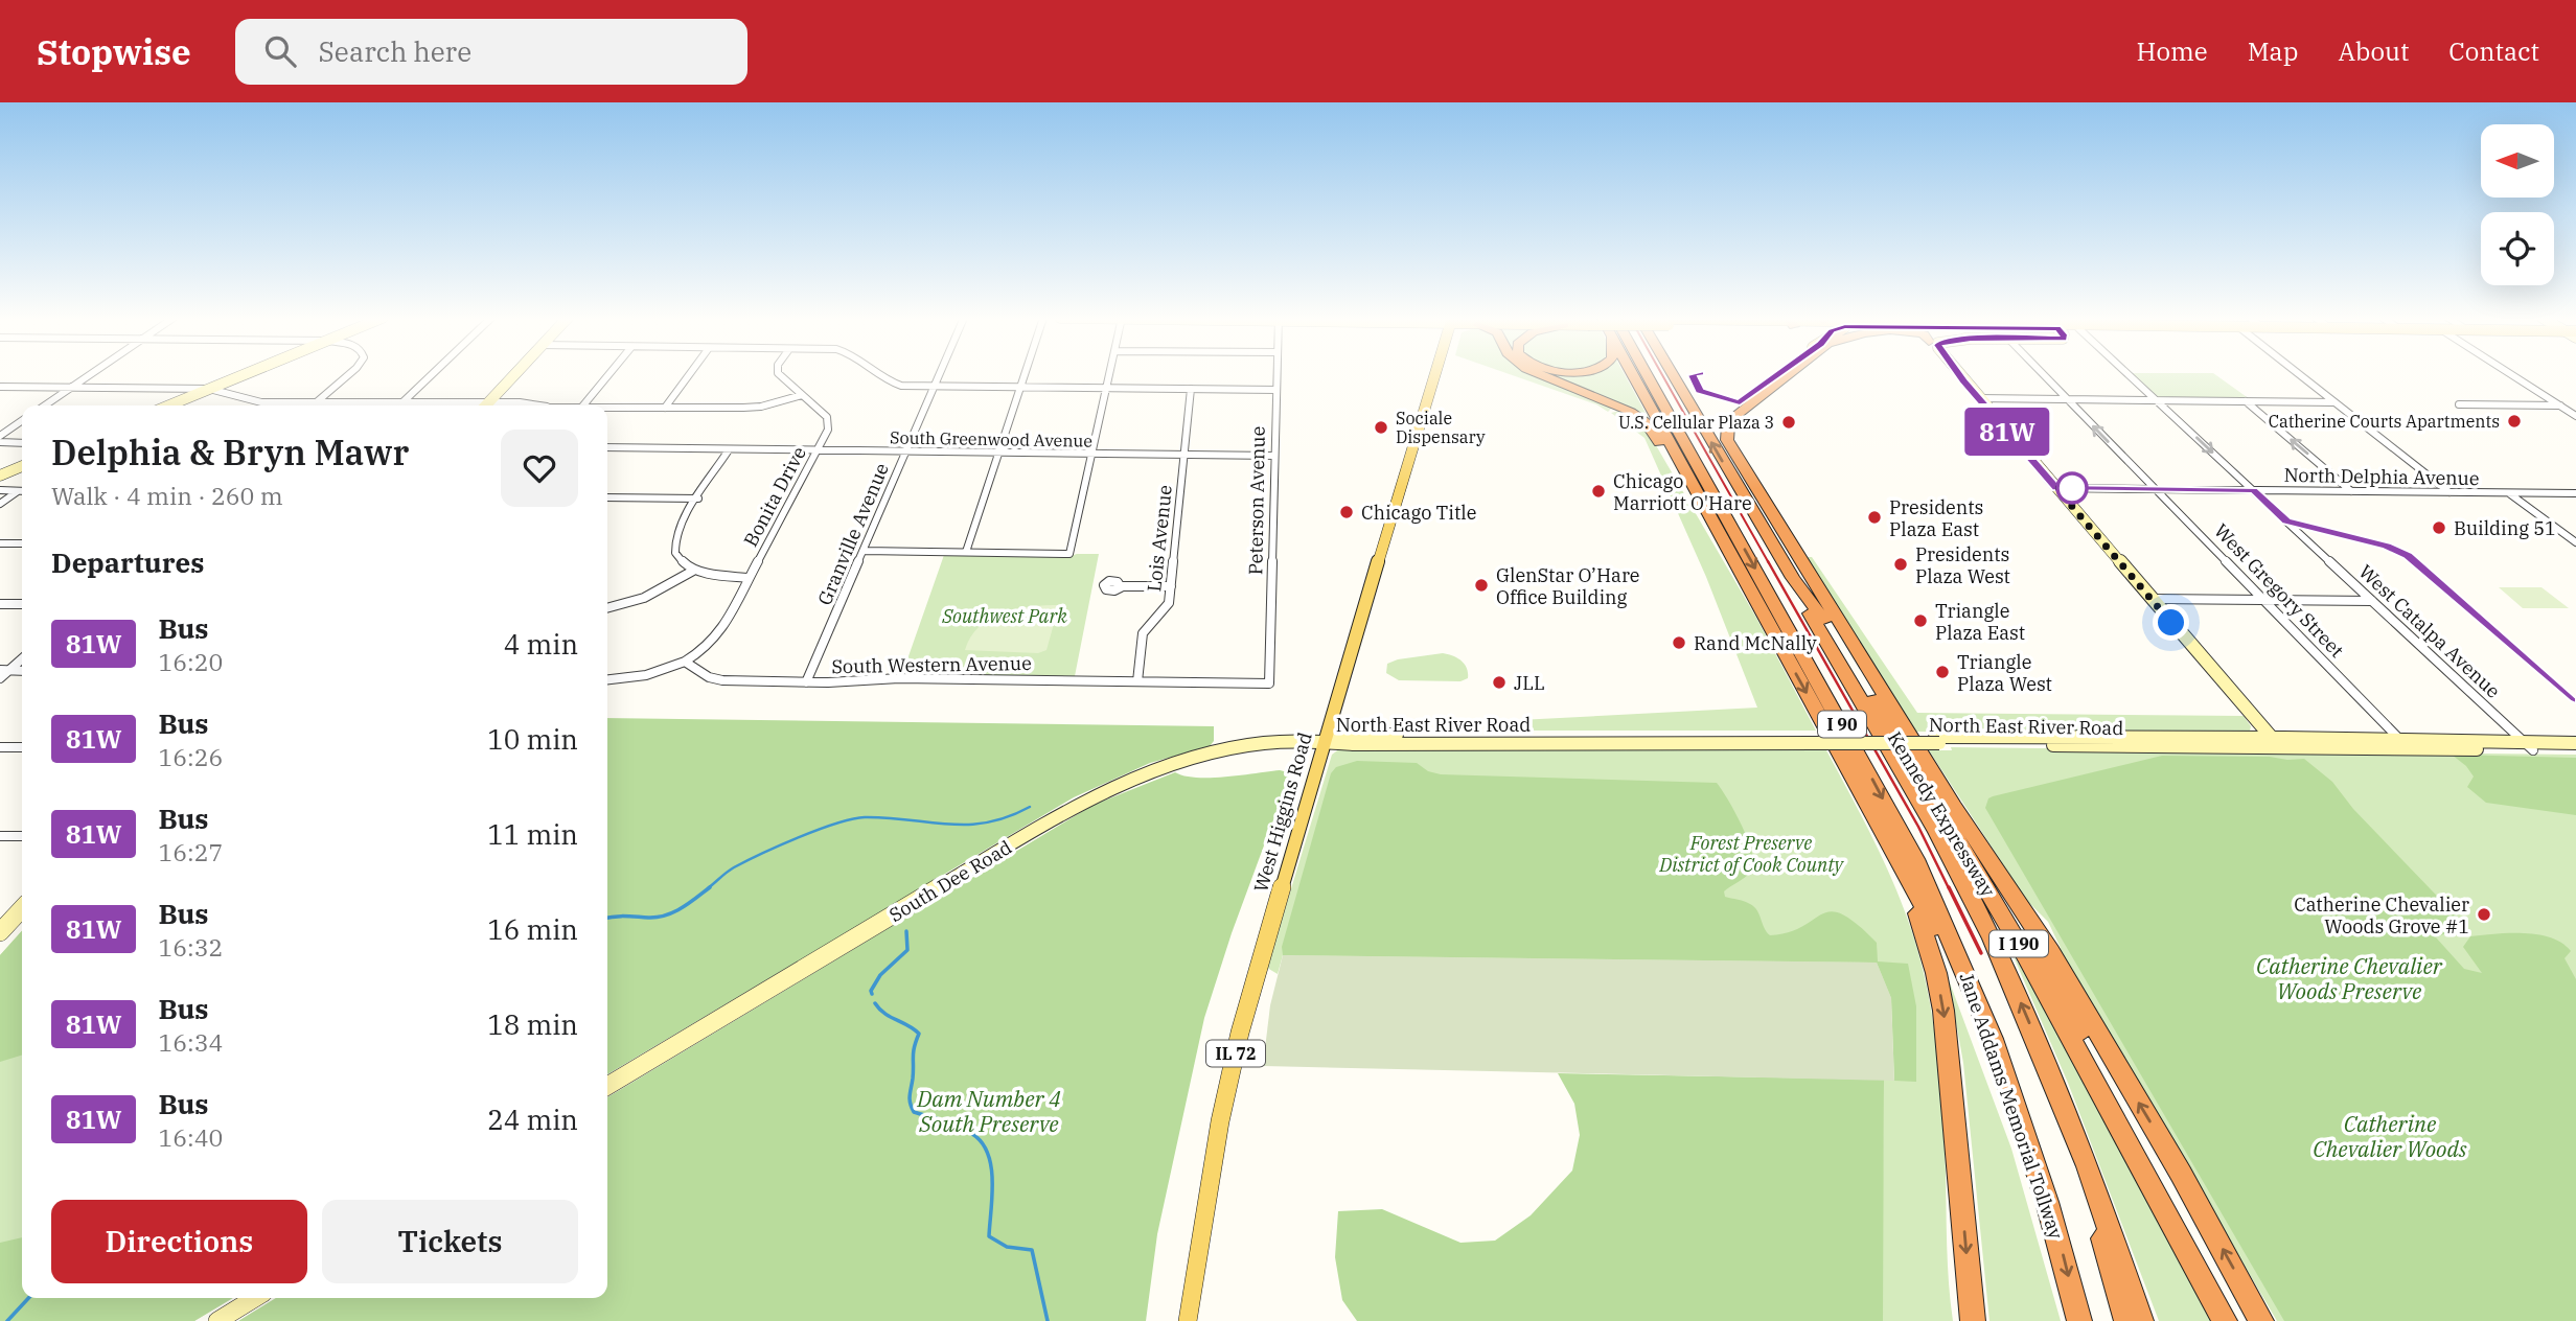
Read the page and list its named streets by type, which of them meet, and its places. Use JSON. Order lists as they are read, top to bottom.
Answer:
{
  "streets": {
    "highway": [
      "I 90",
      "Kennedy Expressway",
      "I 190",
      "Jane Addams Memorial Tollway"
    ],
    "main road": ["West Higgins Road", "IL 72"],
    "street": [
      "South Greenwood Avenue",
      "North Delphia Avenue",
      "Bonita Drive",
      "Peterson Avenue",
      "Granville Avenue",
      "Lois Avenue",
      "West Gregory Street",
      "West Catalpa Avenue",
      "South Western Avenue",
      "North East River Road",
      "South Dee Road"
    ]
  },
  "crossings": [
    ["South Greenwood Avenue", "Bonita Drive"],
    ["South Greenwood Avenue", "Peterson Avenue"],
    ["South Greenwood Avenue", "Granville Avenue"],
    ["South Greenwood Avenue", "Lois Avenue"],
    ["North Delphia Avenue", "West Gregory Street"],
    ["North Delphia Avenue", "West Catalpa Avenue"],
    ["Bonita Drive", "South Western Avenue"],
    ["Peterson Avenue", "South Western Avenue"],
    ["Granville Avenue", "South Western Avenue"],
    ["Lois Avenue", "South Western Avenue"],
    ["West Gregory Street", "North East River Road"],
    ["West Catalpa Avenue", "North East River Road"],
    ["North East River Road", "West Higgins Road"],
    ["North East River Road", "South Dee Road"],
    ["West Higgins Road", "South Dee Road"],
    ["Kennedy Expressway", "Jane Addams Memorial Tollway"]
  ],
  "parks": [
    "Southwest Park",
    "Forest Preserve District of Cook County",
    "Catherine Chevalier Woods Preserve",
    "Dam Number 4 South Preserve",
    "Catherine Chevalier Woods"
  ],
  "places": [
    "Catherine Courts Apartments",
    "U.S. Cellular Plaza 3",
    "Sociale Dispensary",
    "Chicago Marriott O'Hare",
    "Chicago Title",
    "Presidents Plaza East",
    "Building 51",
    "Presidents Plaza West",
    "GlenStar O’Hare Office Building",
    "Triangle Plaza East",
    "Rand McNally",
    "Triangle Plaza West",
    "JLL",
    "Catherine Chevalier Woods Grove #1"
  ],
  "lines": ["bus line 81W"],
  "north": "left",
  "page": {
    "header": "Stopwise",
    "search": "Search here",
    "nav": [
      "Home",
      "Map",
      "About",
      "Contact"
    ],
    "on_map": "81W",
    "heading": [
      ["Delphia & Bryn Mawr", "Walk · 4 min · 260 m"],
      "Departures"
    ],
    "list": [
      {
        "mark": "81W",
        "name": "Bus",
        "note": "16:20",
        "value": "4 min"
      },
      {
        "mark": "81W",
        "name": "Bus",
        "note": "16:26",
        "value": "10 min"
      },
      {
        "mark": "81W",
        "name": "Bus",
        "note": "16:27",
        "value": "11 min"
      },
      {
        "mark": "81W",
        "name": "Bus",
        "note": "16:32",
        "value": "16 min"
      },
      {
        "mark": "81W",
        "name": "Bus",
        "note": "16:34",
        "value": "18 min"
      },
      {
        "mark": "81W",
        "name": "Bus",
        "note": "16:40",
        "value": "24 min"
      }
    ],
    "buttons": ["Directions", "Tickets"]
  }
}
